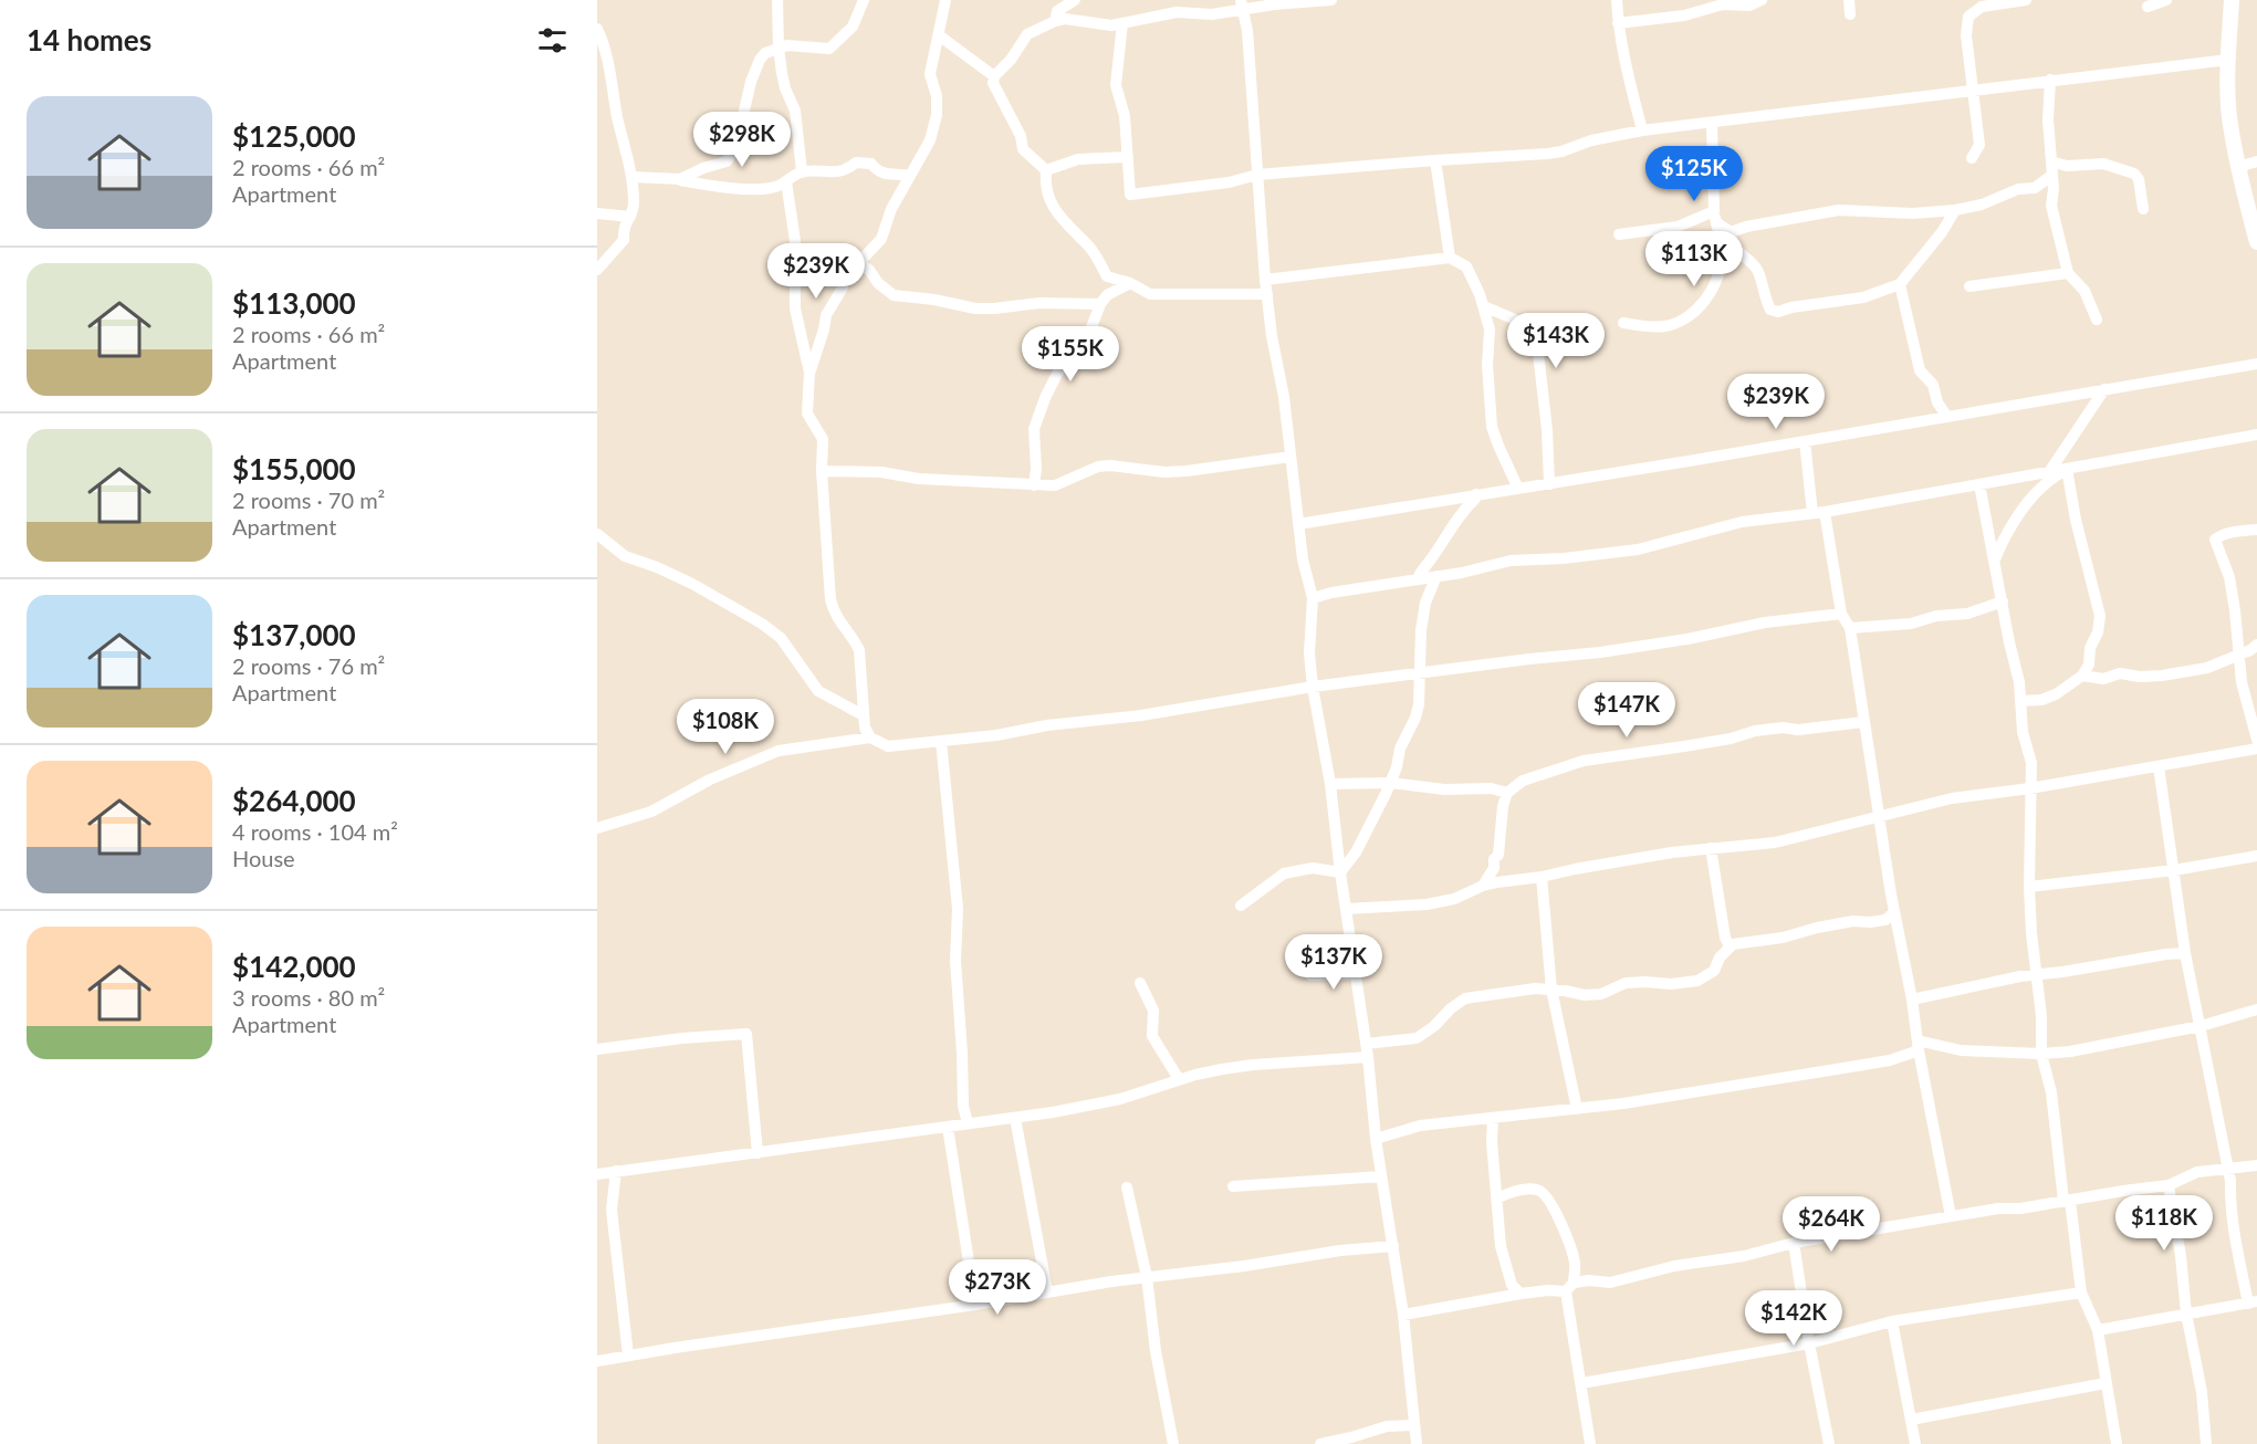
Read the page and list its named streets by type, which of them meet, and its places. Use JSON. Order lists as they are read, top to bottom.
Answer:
{
  "page": {
    "heading": "14 homes",
    "list": [
      {
        "name": "$125,000",
        "note": "2 rooms · 66 m² · Apartment"
      },
      {
        "name": "$113,000",
        "note": "2 rooms · 66 m² · Apartment"
      },
      {
        "name": "$155,000",
        "note": "2 rooms · 70 m² · Apartment"
      },
      {
        "name": "$137,000",
        "note": "2 rooms · 76 m² · Apartment"
      },
      {
        "name": "$264,000",
        "note": "4 rooms · 104 m² · House"
      },
      {
        "name": "$142,000",
        "note": "3 rooms · 80 m² · Apartment"
      }
    ],
    "price": [
      "$298K",
      "$125K",
      "$113K",
      "$239K",
      "$143K",
      "$155K",
      "$239K",
      "$147K",
      "$108K",
      "$137K",
      "$118K",
      "$264K",
      "$273K",
      "$142K"
    ]
  }
}
